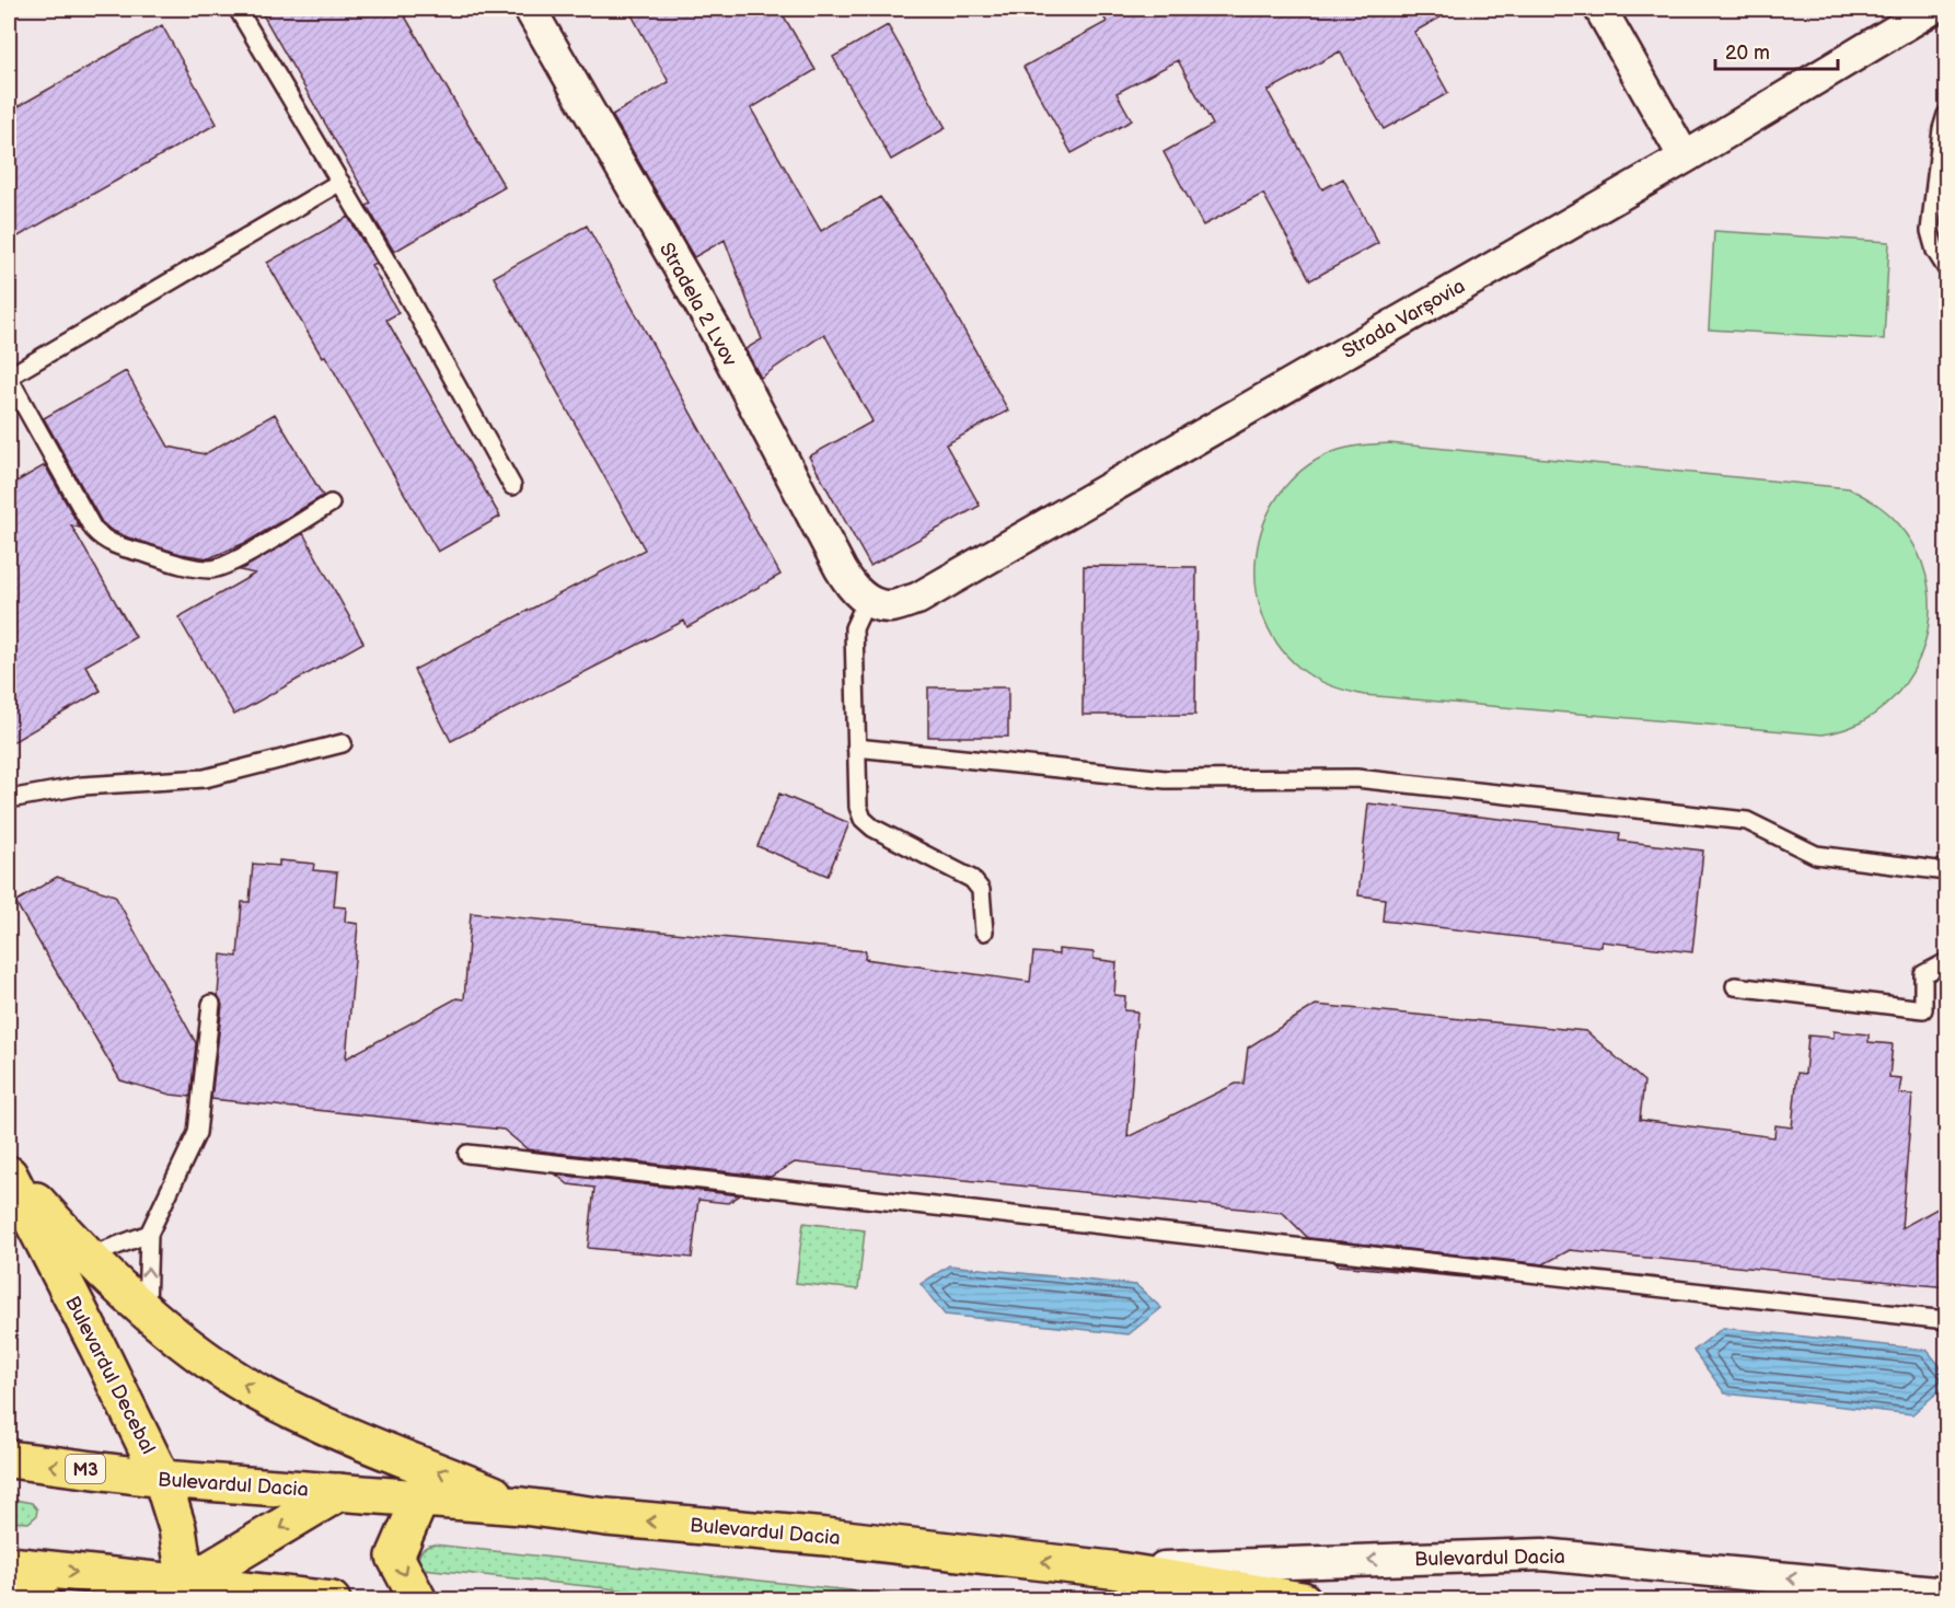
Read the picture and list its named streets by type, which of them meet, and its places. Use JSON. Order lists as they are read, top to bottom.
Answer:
{
  "streets": {
    "main road": ["Bulevardul Decebal", "M3", "Bulevardul Dacia"],
    "street": ["Stradela 2 Lvov", "Strada Varșovia"]
  },
  "crossings": [
    ["Stradela 2 Lvov", "Strada Varșovia"],
    ["Bulevardul Decebal", "Bulevardul Dacia"]
  ],
  "one_way": ["Bulevardul Dacia"],
  "scale_bar": "20 m"
}
